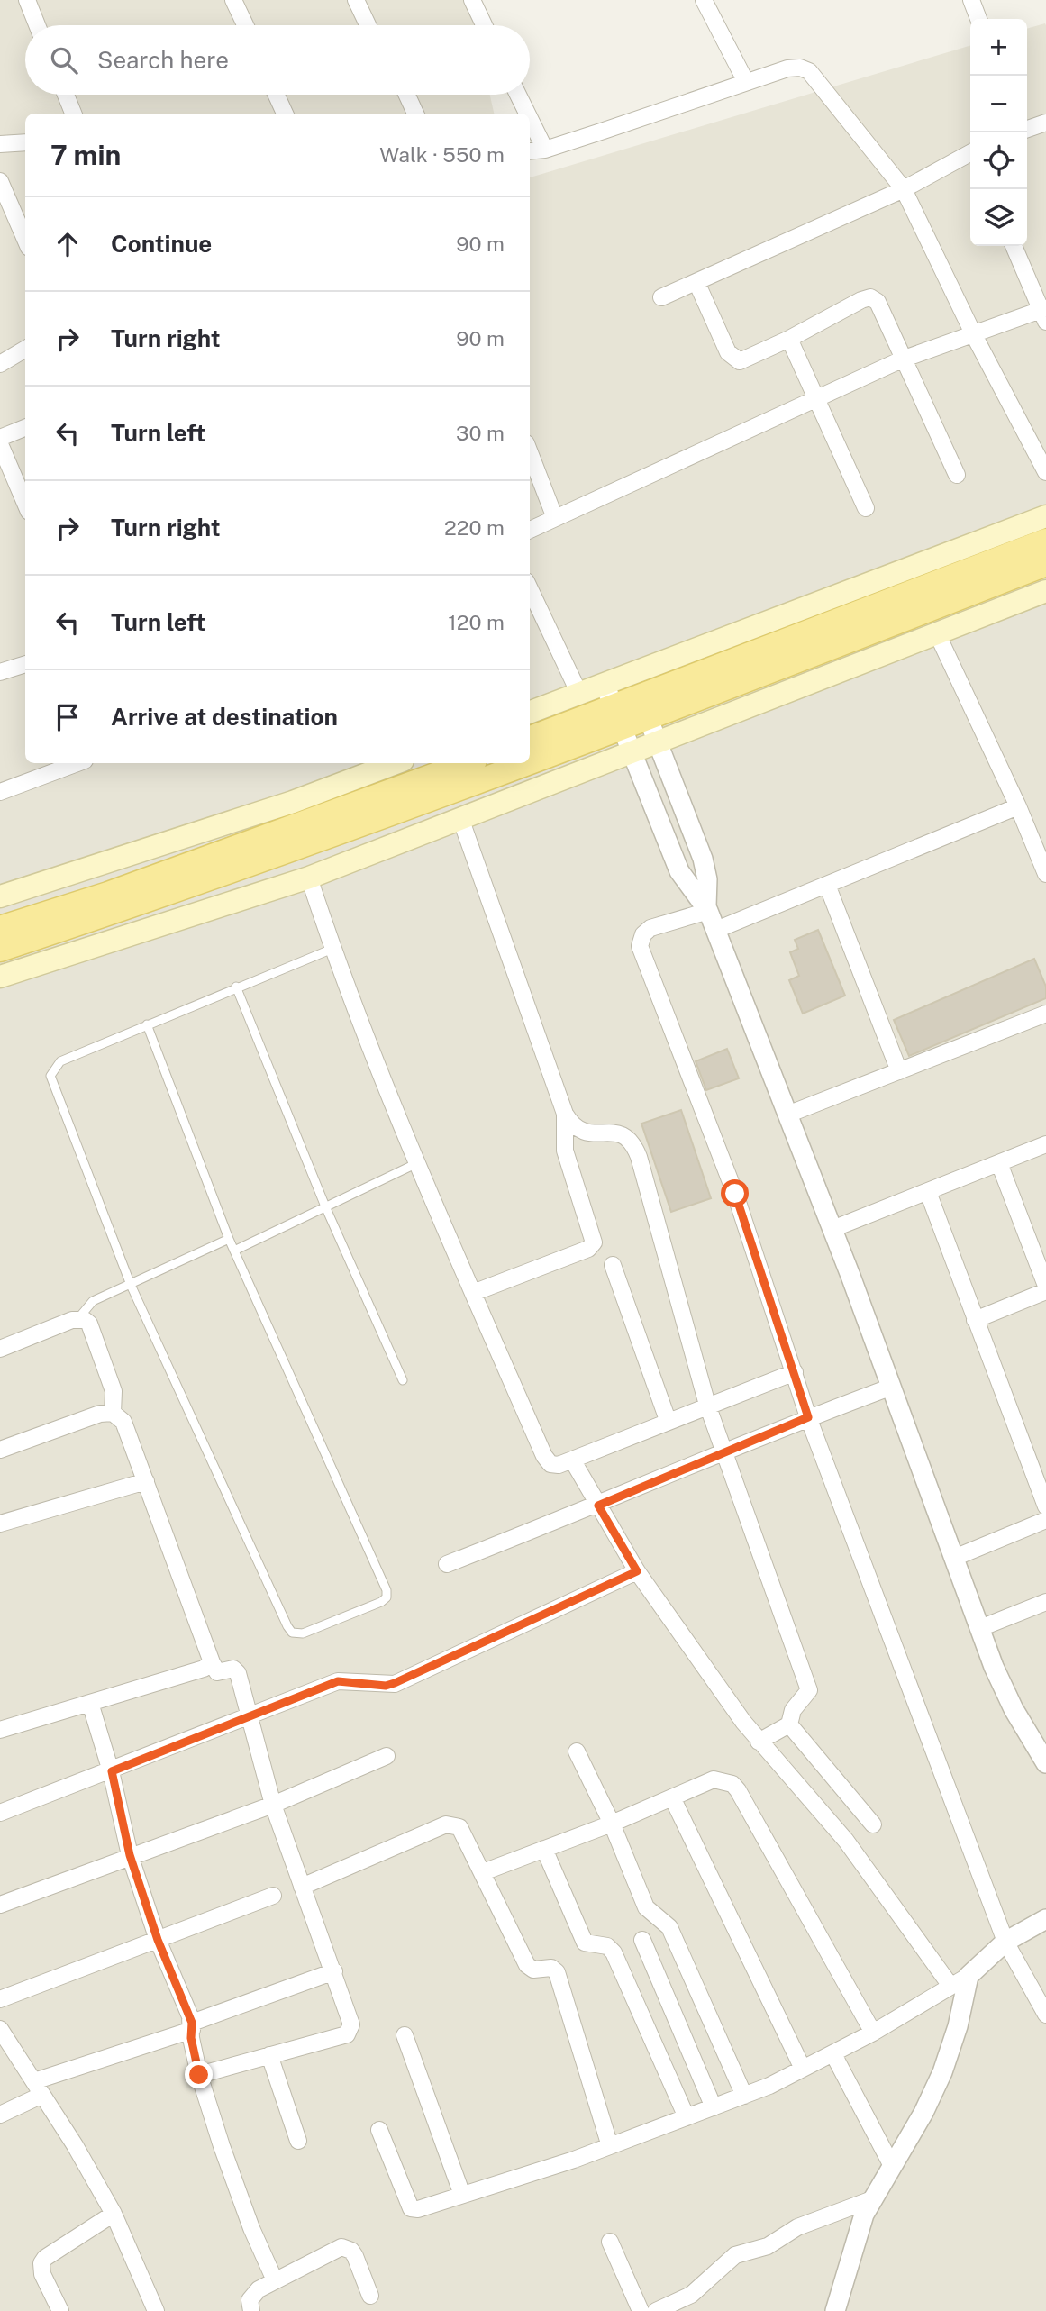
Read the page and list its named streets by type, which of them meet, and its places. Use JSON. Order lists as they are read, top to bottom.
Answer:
{
  "page": {
    "map_buttons": ["+", "−"],
    "search": "Search here",
    "heading": ["7 min", "Walk · 550 m"],
    "list": [
      ["Continue", "90 m"],
      ["Turn right", "90 m"],
      ["Turn left", "30 m"],
      ["Turn right", "220 m"],
      ["Turn left", "120 m"],
      "Arrive at destination"
    ]
  }
}
